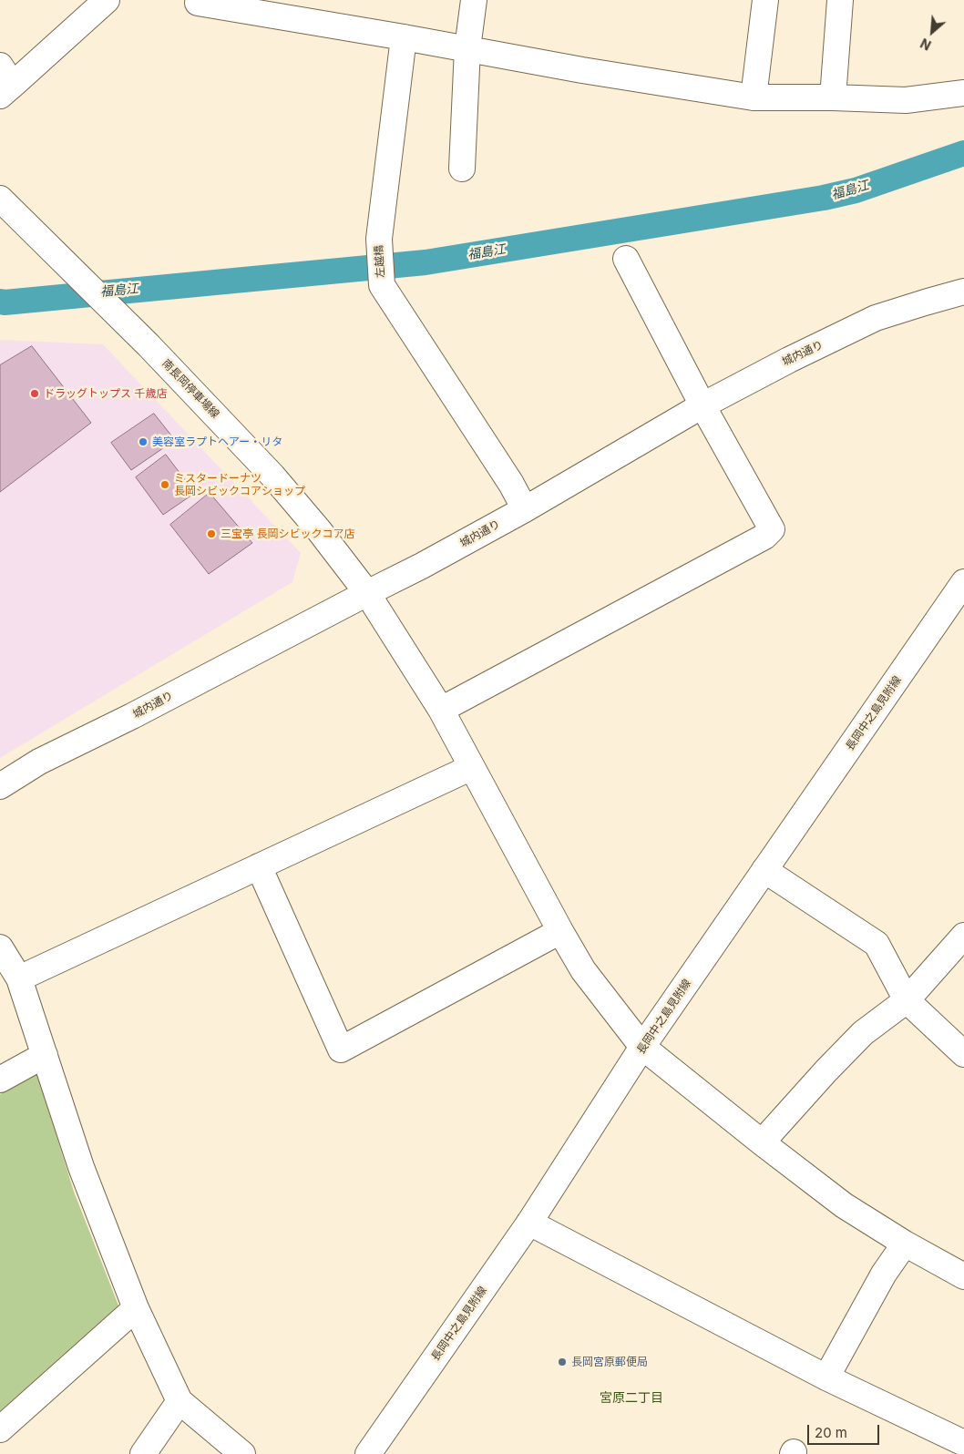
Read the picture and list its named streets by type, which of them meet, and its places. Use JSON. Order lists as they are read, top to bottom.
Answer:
{
  "streets": {
    "street": [
      "左越橋",
      "城内通り",
      "南長岡停車場線",
      "長岡中之島見附線"
    ]
  },
  "crossings": [
    ["左越橋", "城内通り"],
    ["城内通り", "南長岡停車場線"],
    ["南長岡停車場線", "長岡中之島見附線"]
  ],
  "districts": ["宮原二丁目"],
  "water": ["福島江"],
  "places": [
    "ドラッグトップス 千歳店",
    "美容室ラプトヘアー・リタ",
    "ミスタードーナツ 長岡シビックコアショップ",
    "三宝亭 長岡シビックコア店",
    "長岡宮原郵便局"
  ],
  "scale_bar": "20 m",
  "north": "bottom left"
}
